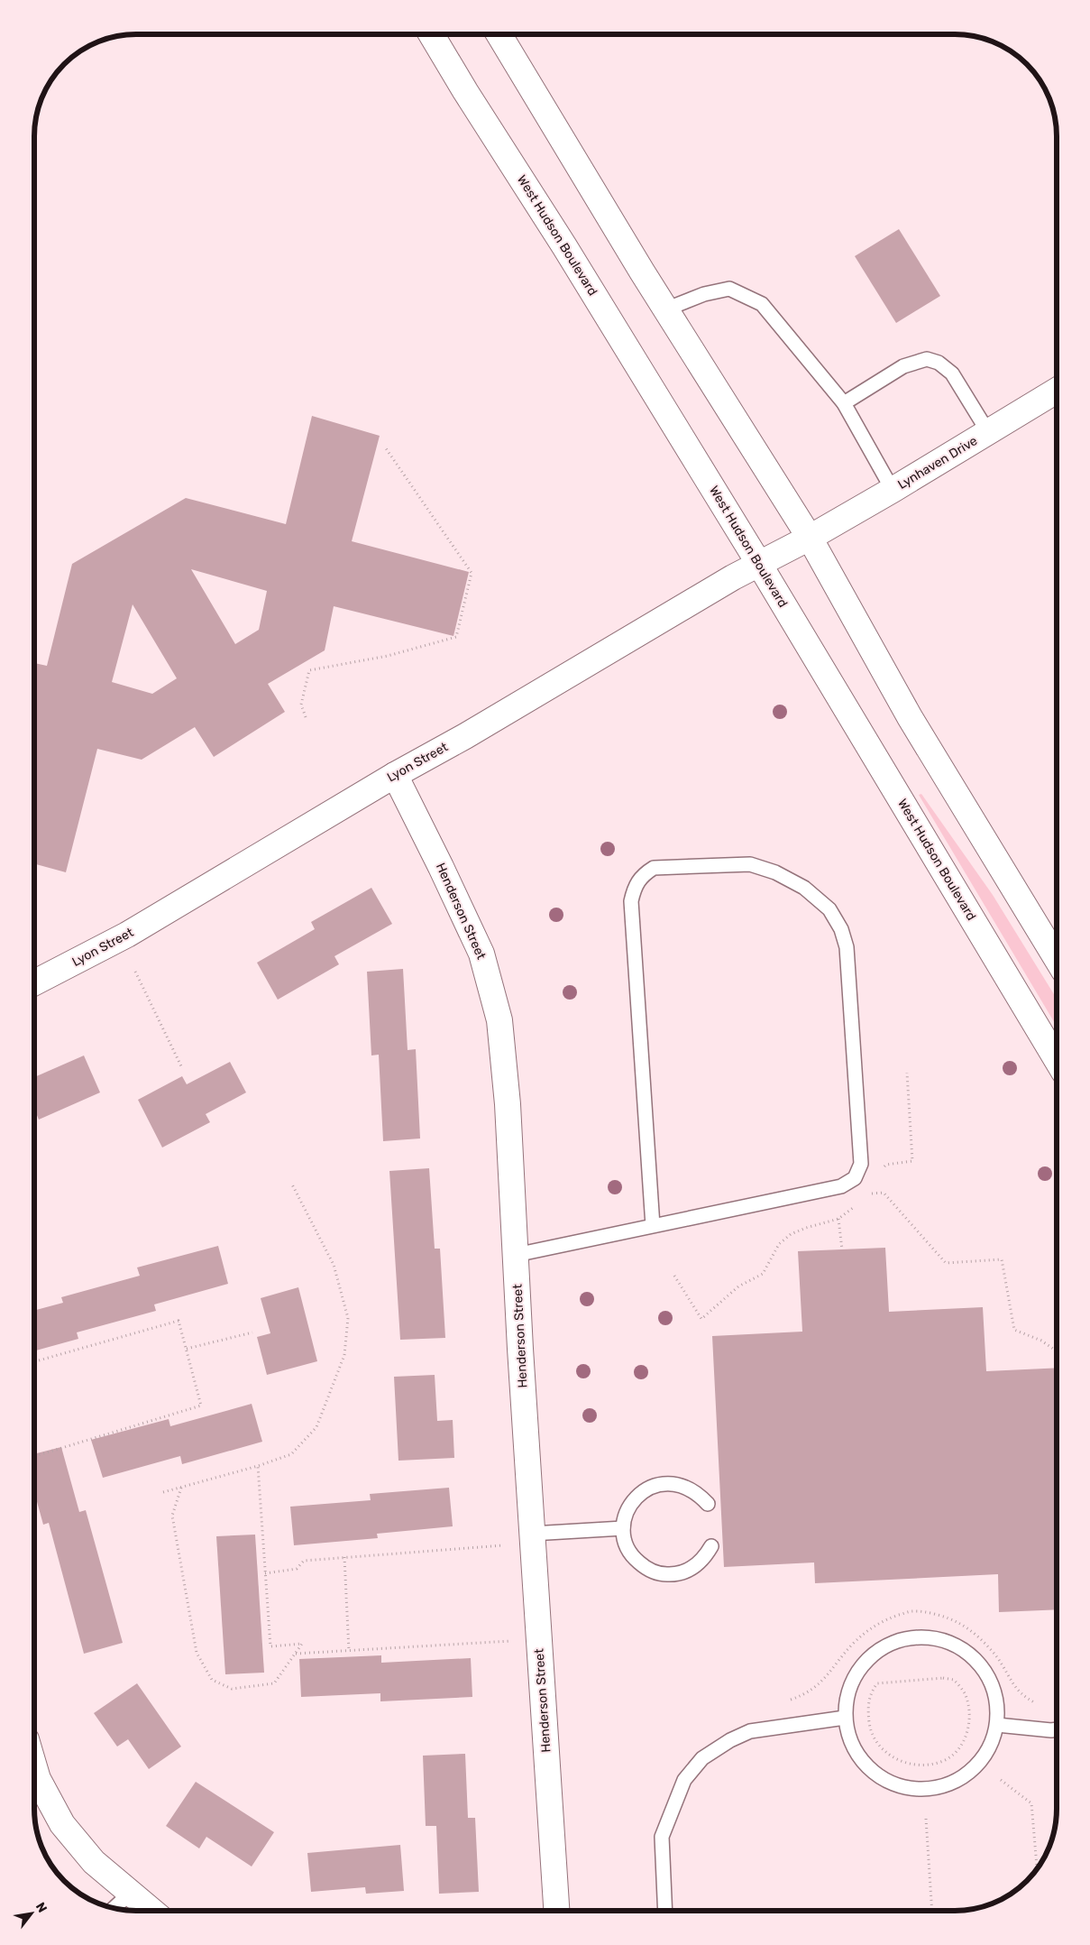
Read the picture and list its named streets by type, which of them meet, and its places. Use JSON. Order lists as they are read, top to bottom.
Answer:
{
  "streets": {
    "street": [
      "West Hudson Boulevard",
      "Lynhaven Drive",
      "Lyon Street",
      "Henderson Street"
    ]
  },
  "crossings": [
    ["West Hudson Boulevard", "Lyon Street"],
    ["Lynhaven Drive", "Lyon Street"],
    ["Lyon Street", "Henderson Street"]
  ],
  "north": "top right"
}
